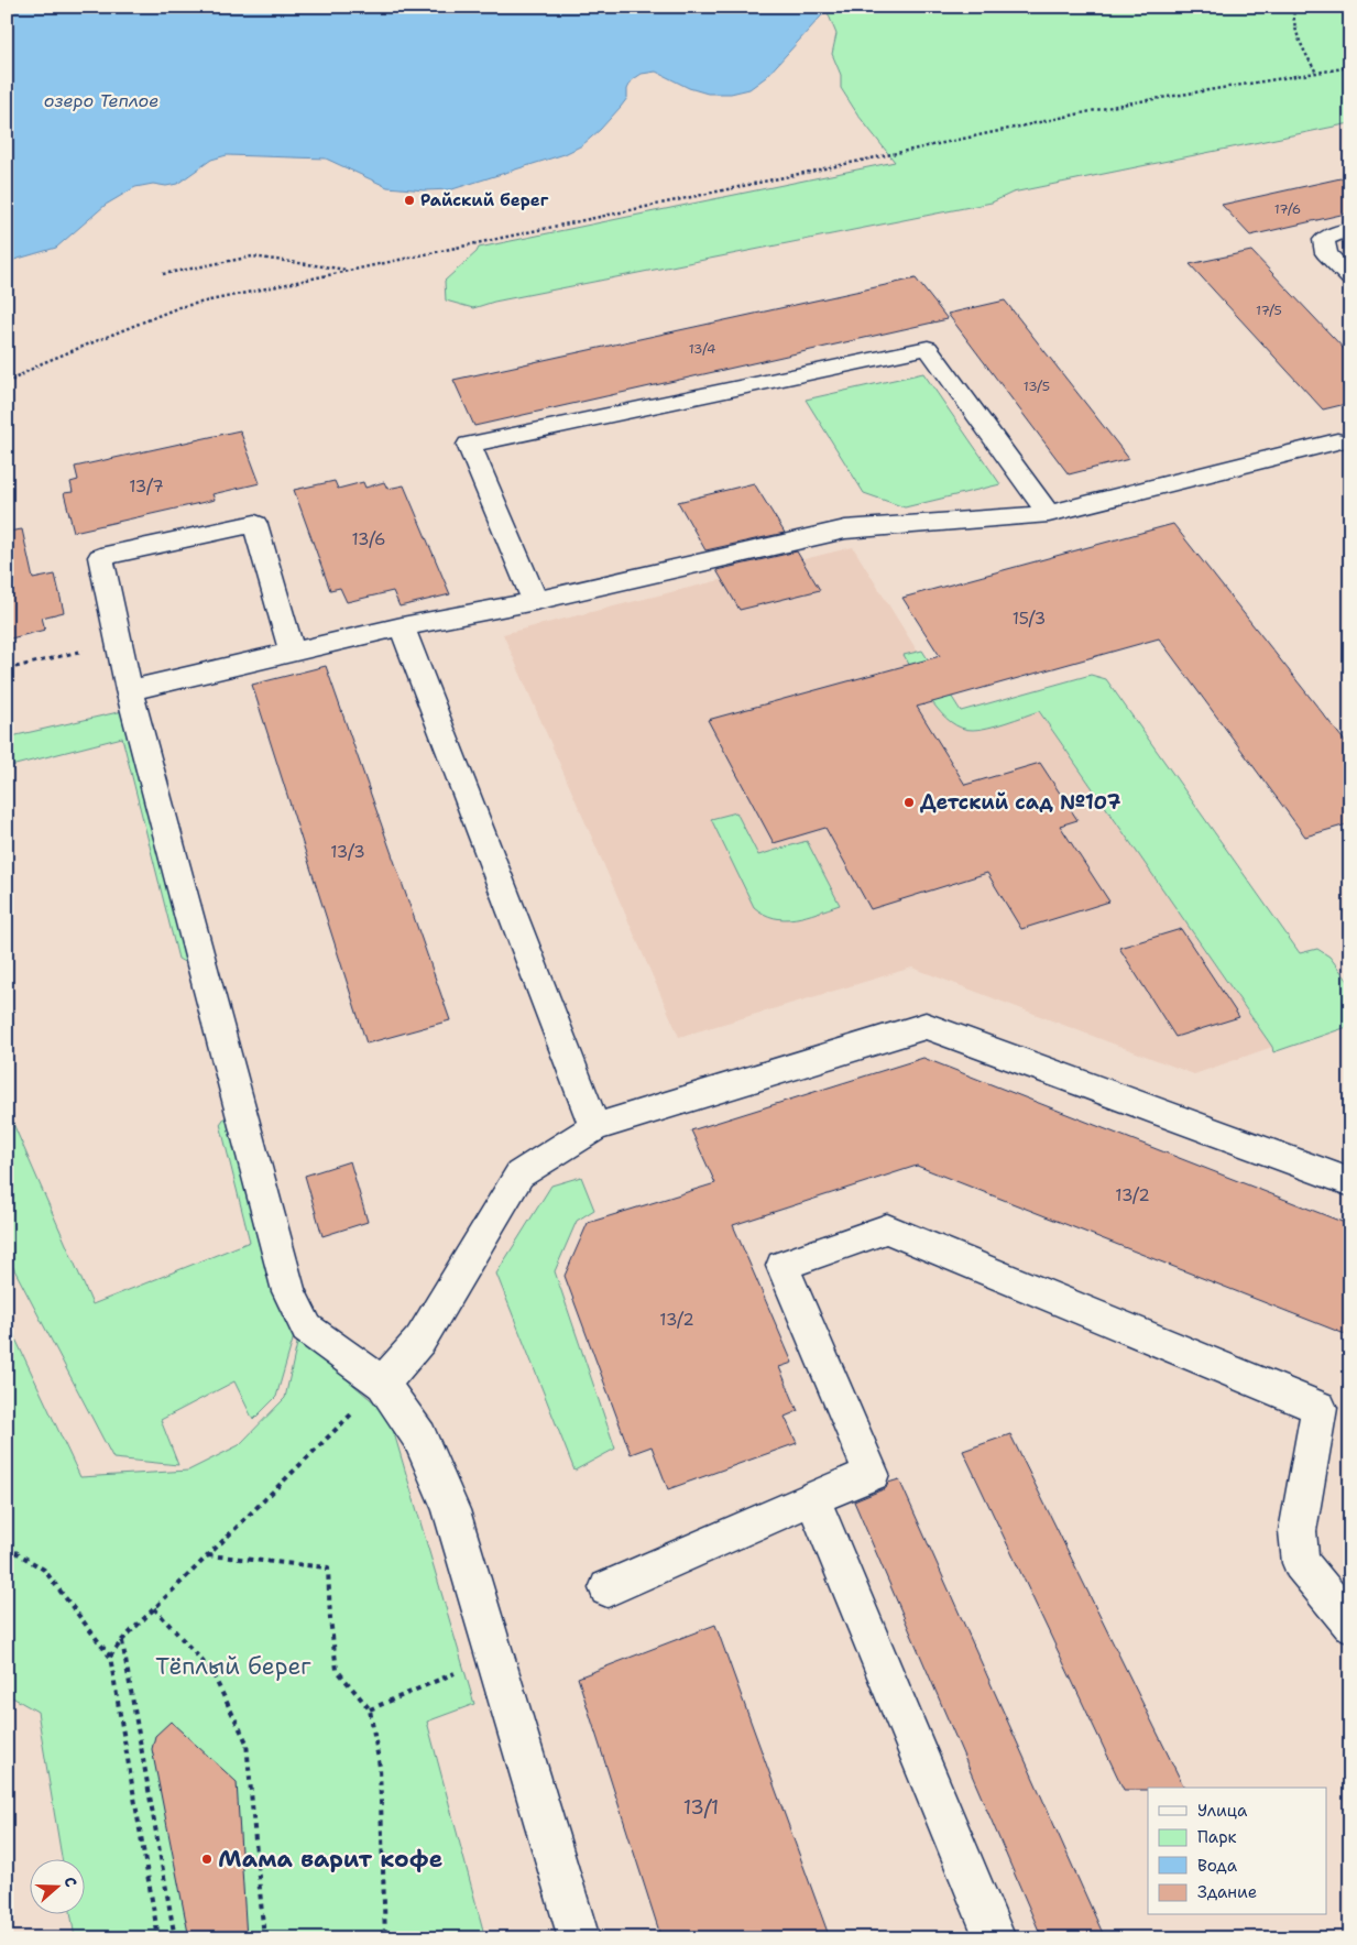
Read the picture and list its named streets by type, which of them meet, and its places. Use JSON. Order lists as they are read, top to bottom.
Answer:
{
  "water": ["озеро Теплое"],
  "parks": ["Тёплый берег"],
  "places": ["Райский берег", "Детский сад №107", "Мама варит кофе"],
  "house_numbers": [
    "17/6",
    "17/5",
    "13/4",
    "13/5",
    "13/7",
    "13/6",
    "15/3",
    "13/3",
    "13/2",
    "13/2",
    "13/1"
  ],
  "legend": [
    "Улица",
    "Парк",
    "Вода",
    "Здание"
  ],
  "north": "right"
}
